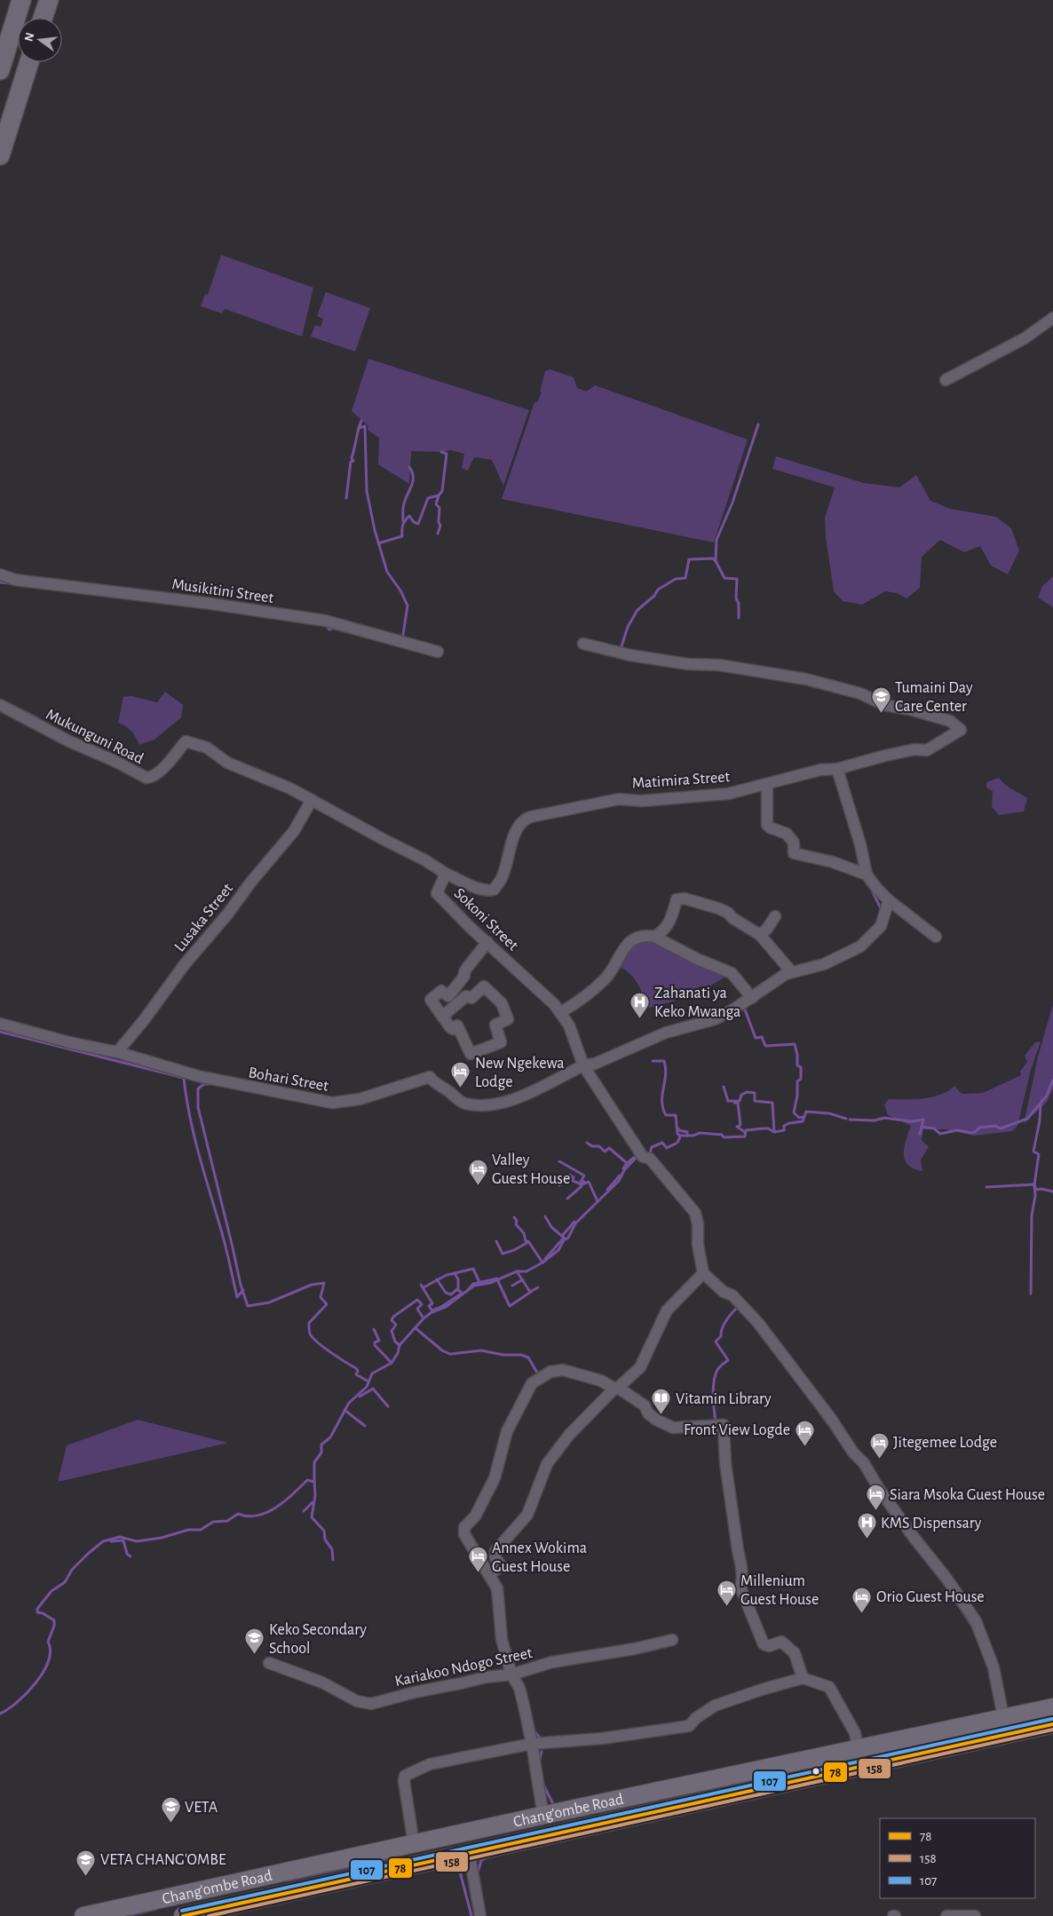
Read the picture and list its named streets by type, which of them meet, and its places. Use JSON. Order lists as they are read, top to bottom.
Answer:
{
  "streets": {
    "main road": ["Chang'ombe Road"],
    "street": [
      "Musikitini Street",
      "Mukunguni Road",
      "Matimira Street",
      "Lusaka Street",
      "Sokoni Street",
      "Bohari Street",
      "Kariakoo Ndogo Street"
    ]
  },
  "crossings": [
    ["Mukunguni Road", "Lusaka Street"],
    ["Mukunguni Road", "Sokoni Street"],
    ["Matimira Street", "Sokoni Street"],
    ["Lusaka Street", "Sokoni Street"],
    ["Lusaka Street", "Bohari Street"],
    ["Sokoni Street", "Bohari Street"]
  ],
  "places": {
    "school or university": [
      "Tumaini Day Care Center",
      "Keko Secondary School",
      "VETA",
      "VETA CHANG'OMBE"
    ],
    "hospital": ["Zahanati ya Keko Mwanga", "KMS Dispensary"],
    "hotel": [
      "New Ngekewa Lodge",
      "Valley Guest House",
      "Front View Logde",
      "Jitegemee Lodge",
      "Siara Msoka Guest House",
      "Annex Wokima Guest House",
      "Millenium Guest House",
      "Orio Guest House"
    ],
    "library": ["Vitamin Library"]
  },
  "lines": ["transit line 107", "transit line 78", "transit line 158"],
  "legend": ["78", "158", "107"],
  "north": "left"
}
